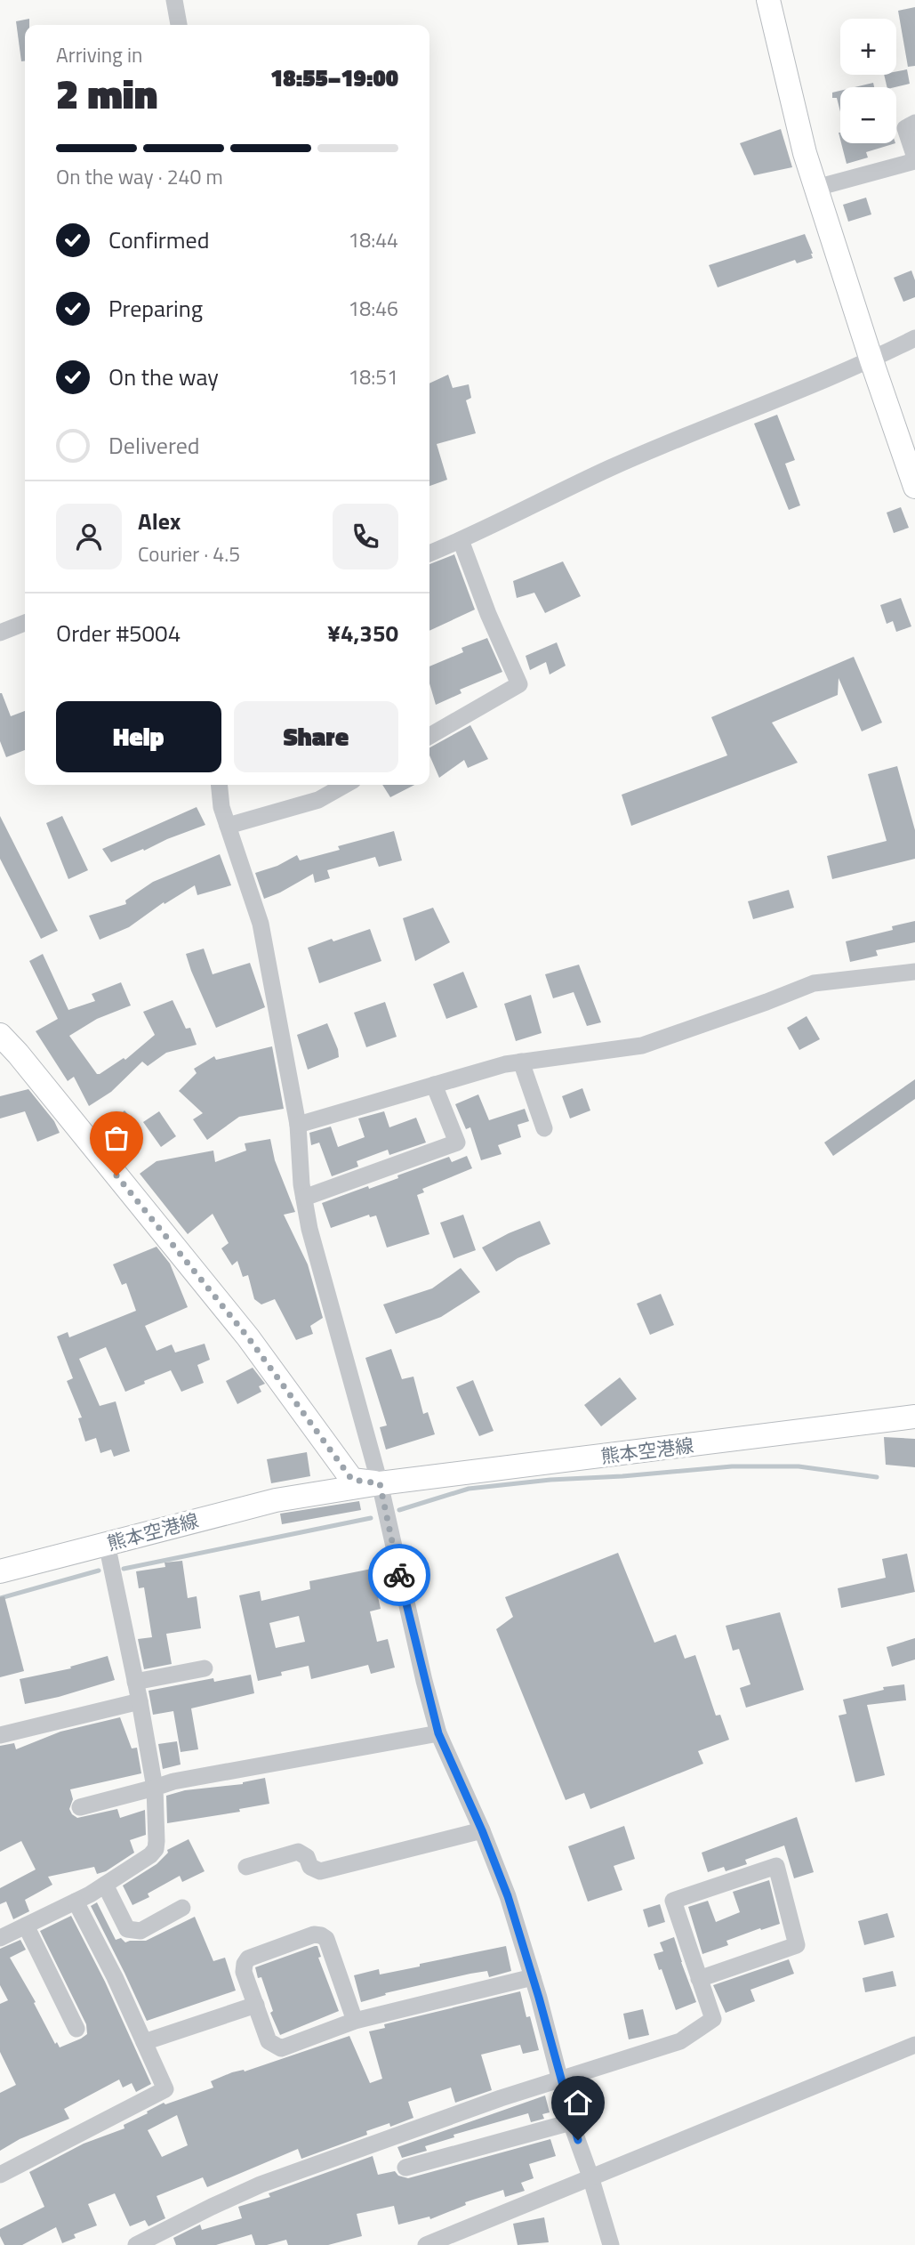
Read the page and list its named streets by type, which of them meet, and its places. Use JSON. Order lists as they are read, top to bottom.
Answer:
{
  "streets": {
    "main road": ["熊本空港線"]
  },
  "page": {
    "map_buttons": ["+", "−"],
    "heading": ["2 min", "Arriving in", "18:55–19:00"],
    "panel": [
      "Alex",
      "Courier · 4.5",
      "Order #5004",
      "¥4,350"
    ],
    "bar": "On the way · 240 m",
    "list": [
      ["Confirmed", "18:44"],
      ["Preparing", "18:46"],
      ["On the way", "18:51"],
      "Delivered"
    ],
    "buttons": ["Help", "Share"]
  }
}
